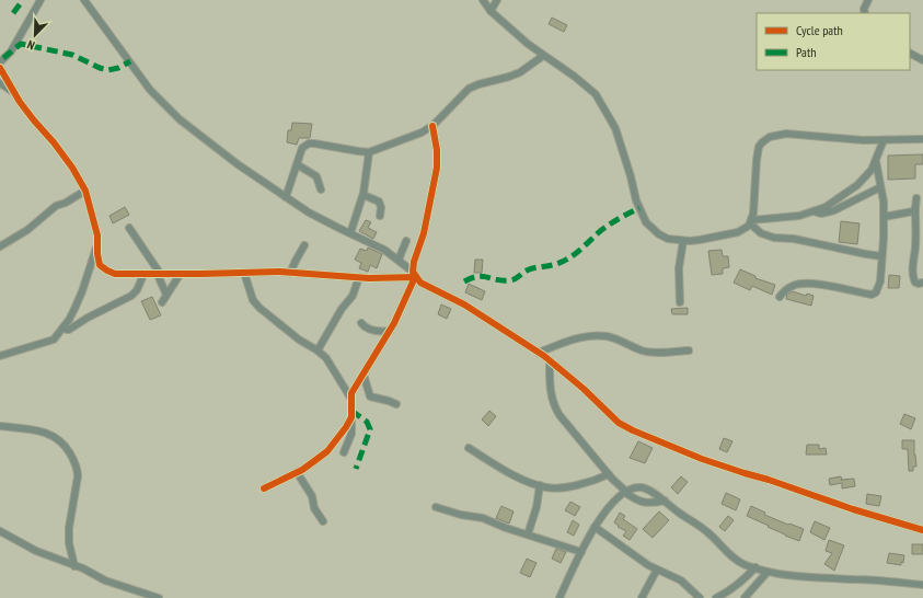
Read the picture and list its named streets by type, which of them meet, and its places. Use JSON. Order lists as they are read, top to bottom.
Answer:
{
  "legend": ["Cycle path", "Path"],
  "north": "bottom left"
}
